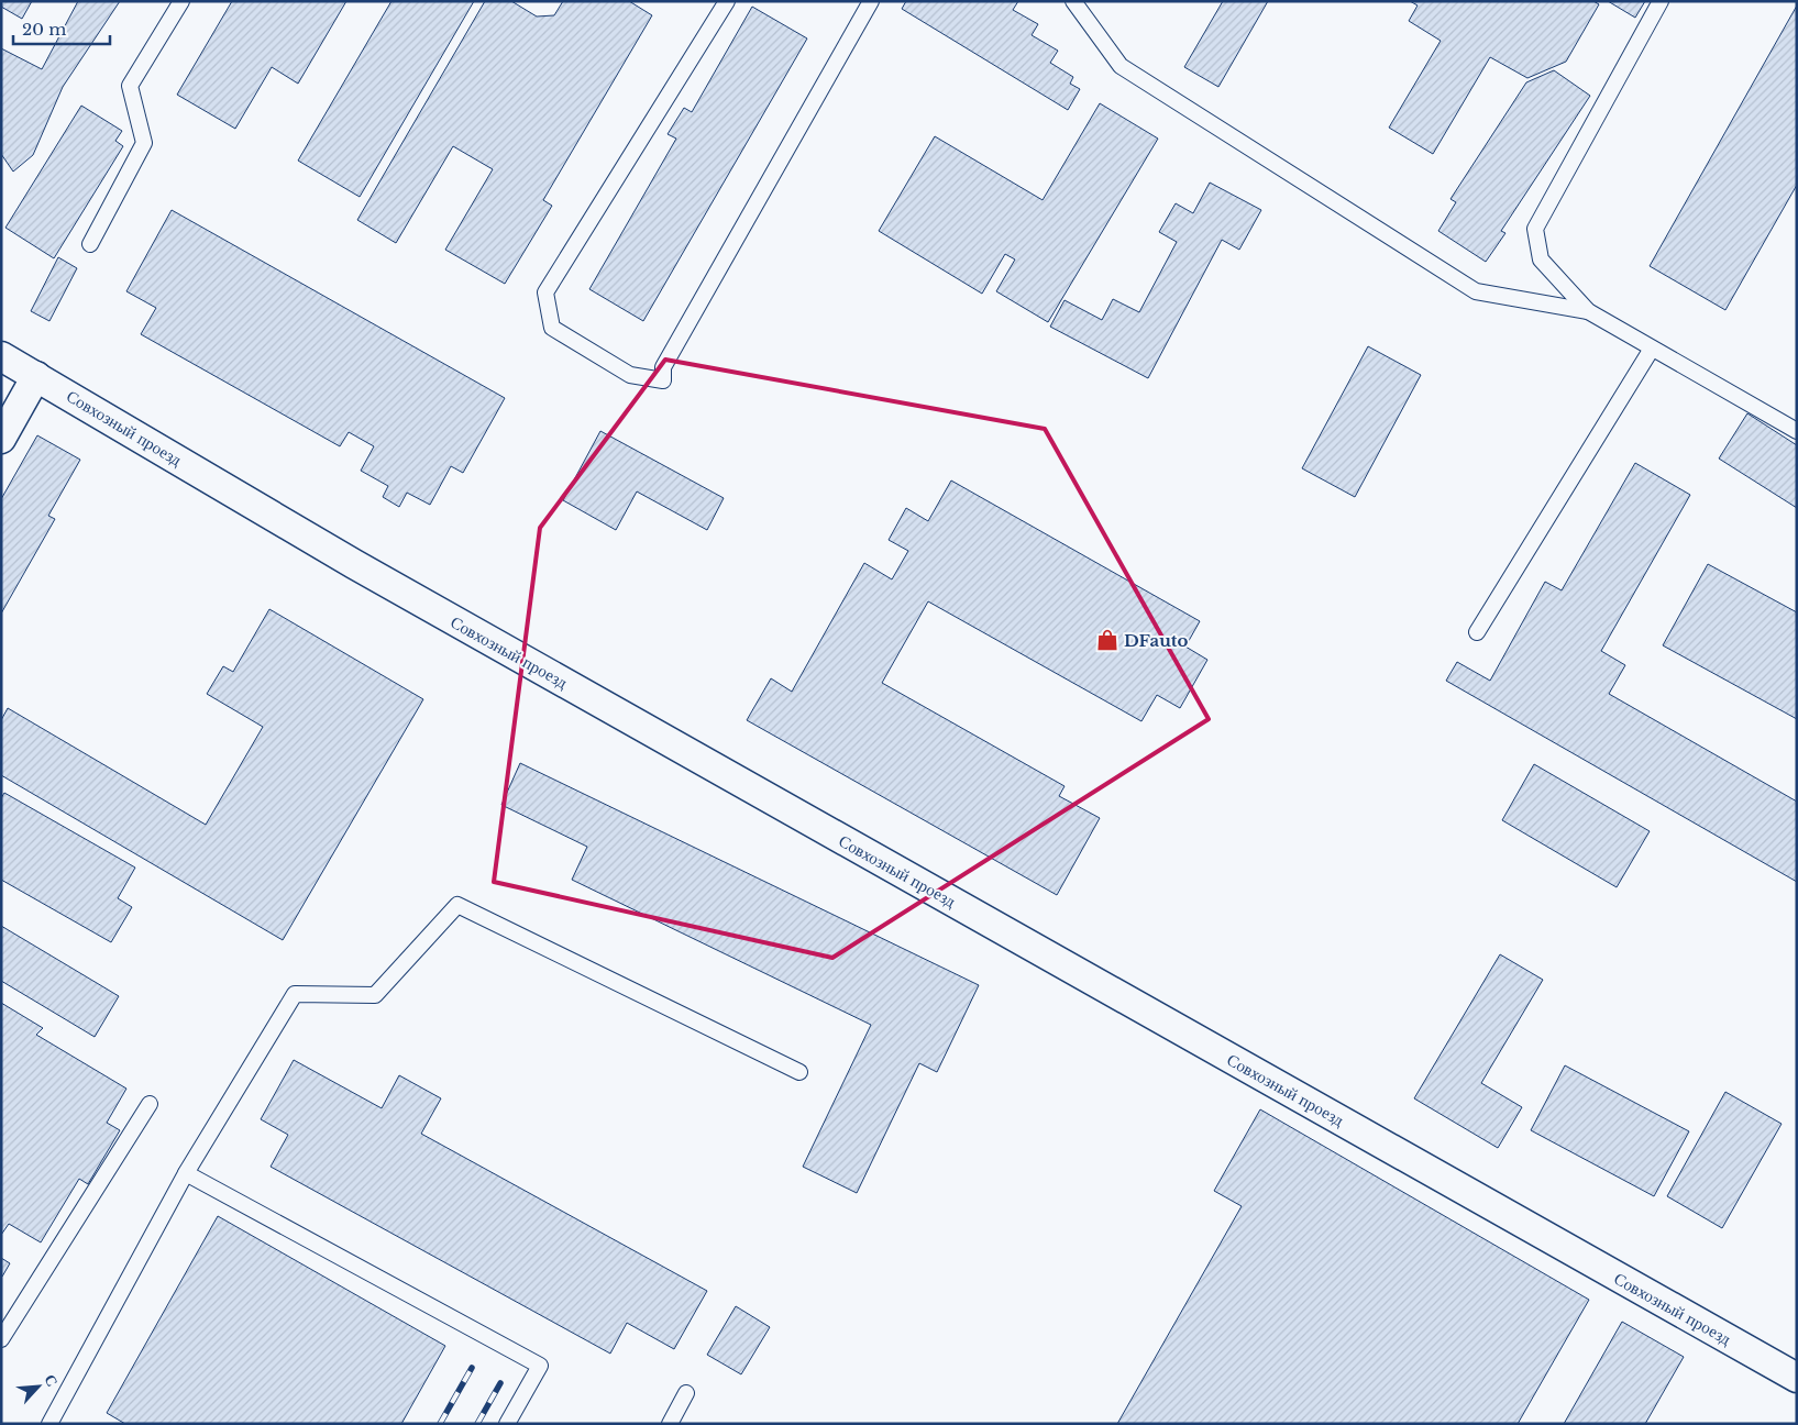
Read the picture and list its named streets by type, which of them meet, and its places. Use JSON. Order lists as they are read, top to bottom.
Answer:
{
  "streets": {
    "street": ["Совхозный проезд"]
  },
  "places": {
    "shop": ["DFauto"]
  },
  "scale_bar": "20 m",
  "north": "top right"
}
